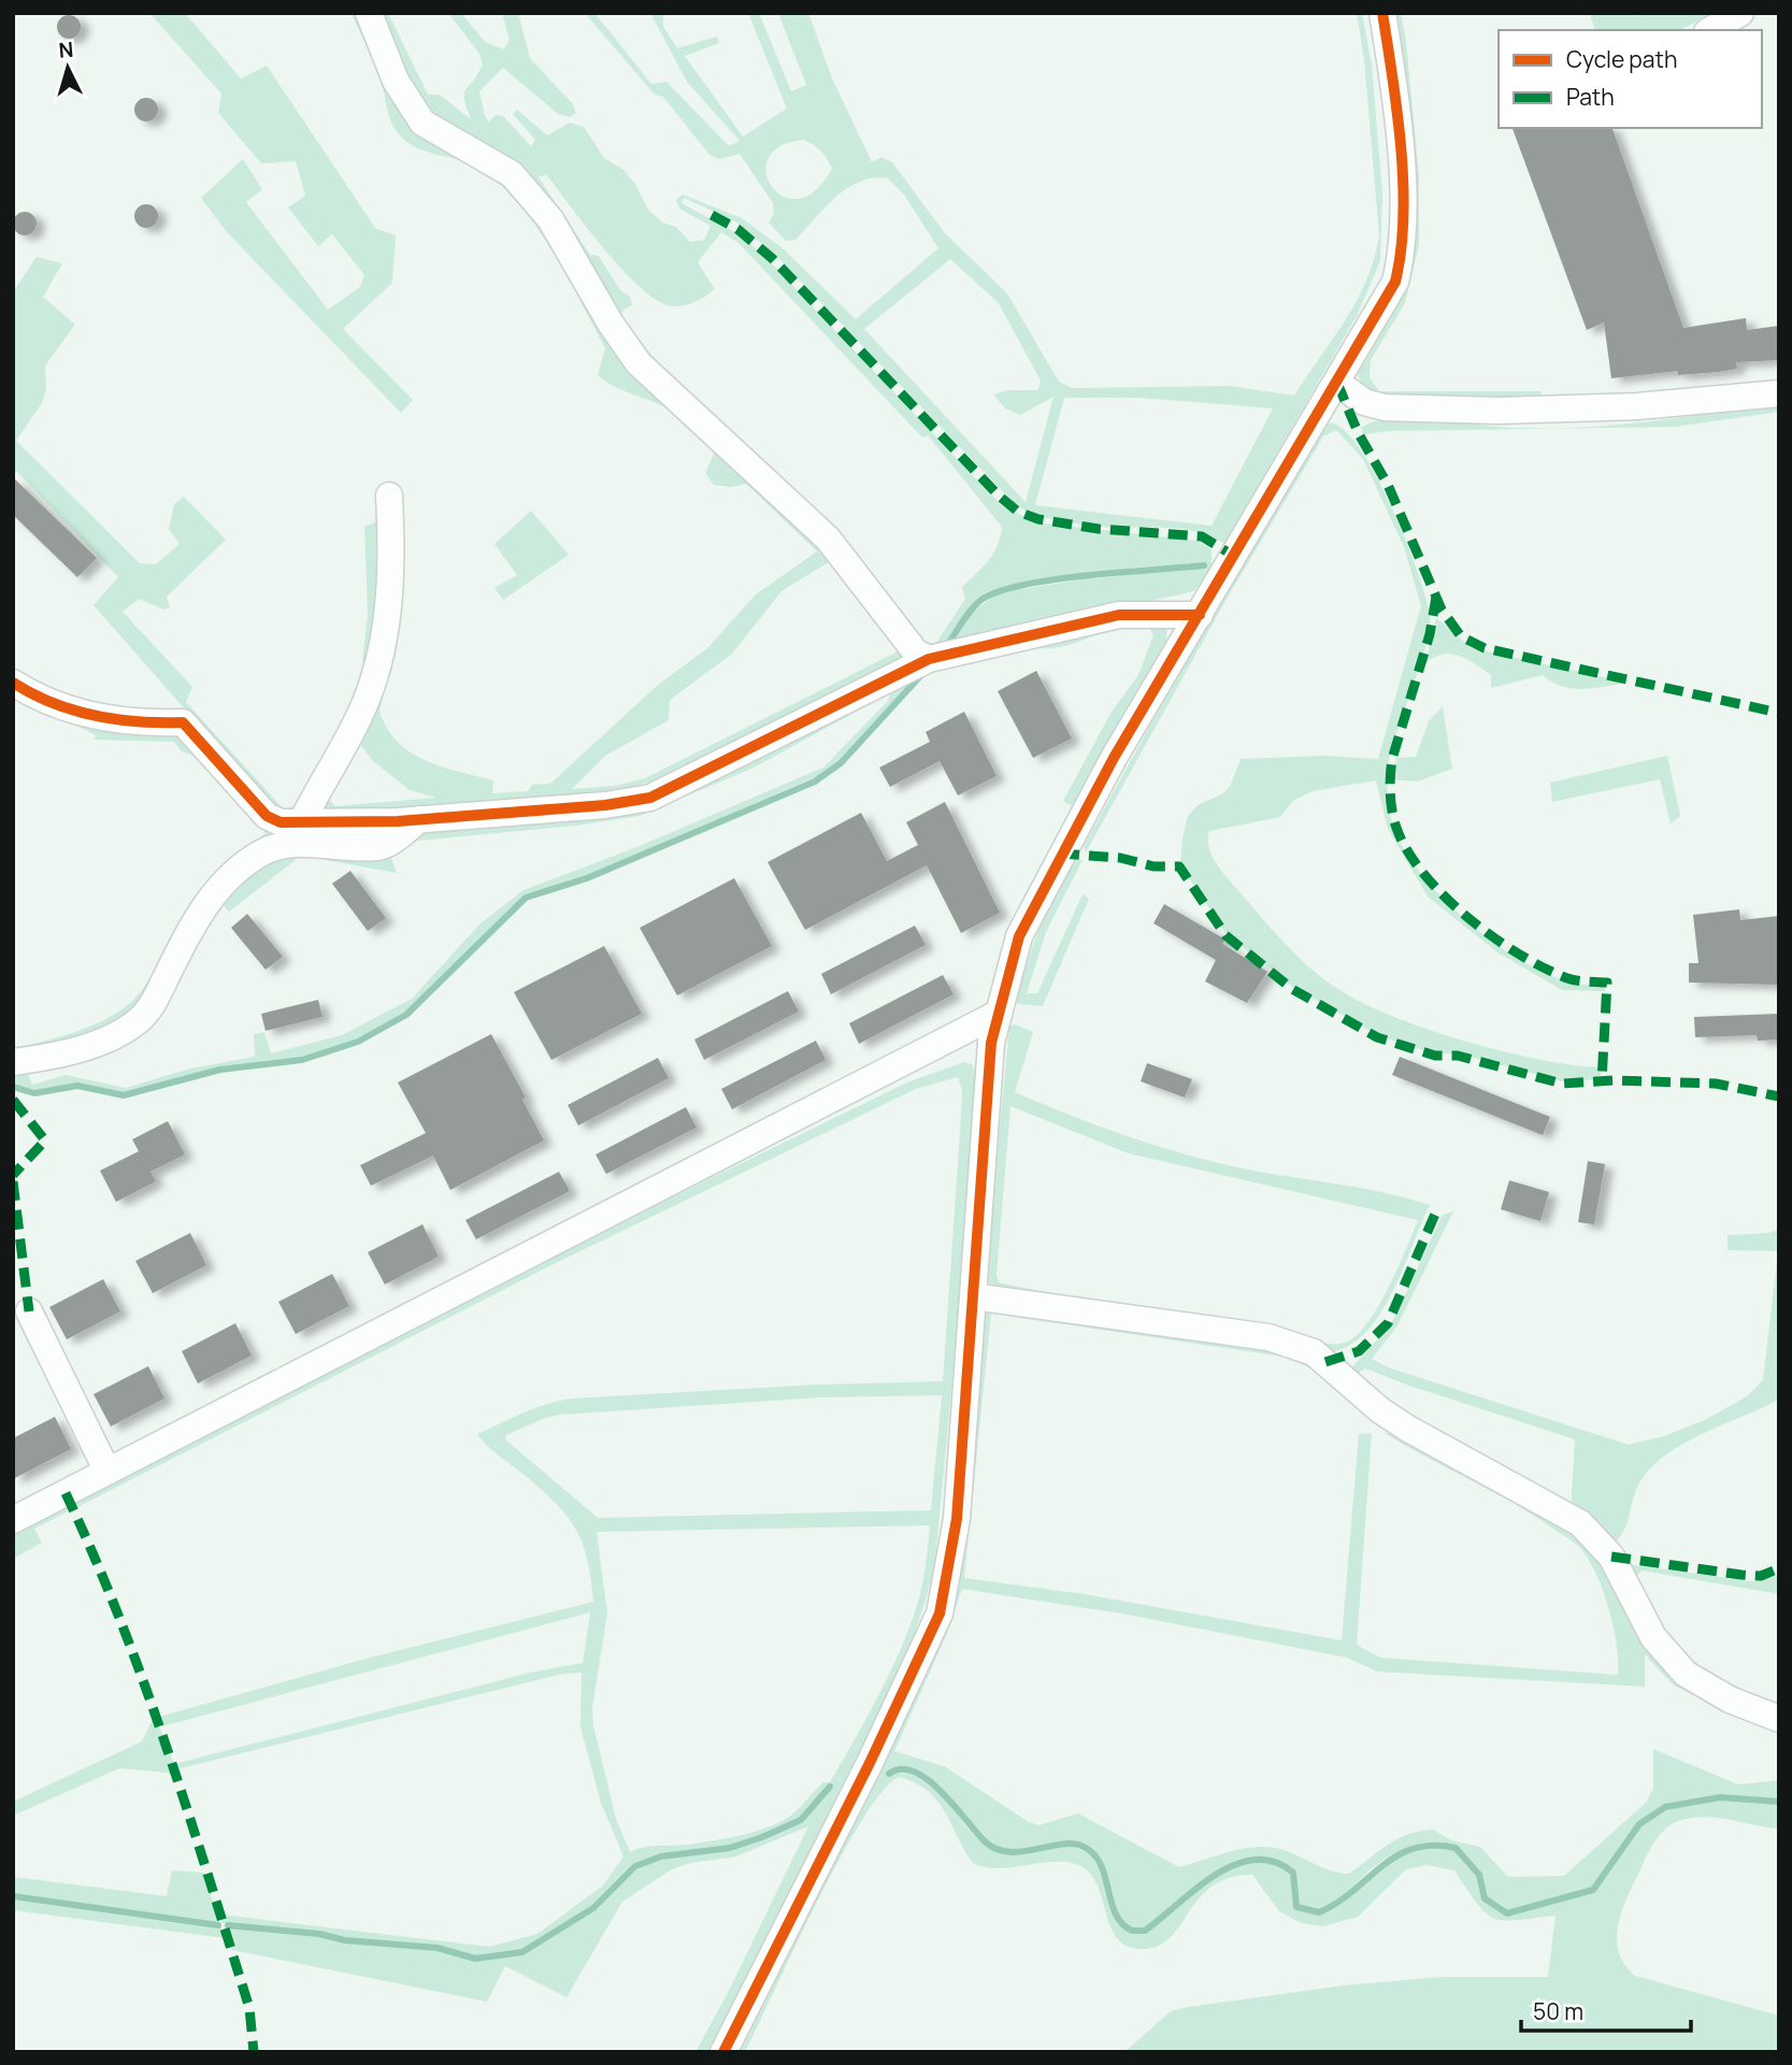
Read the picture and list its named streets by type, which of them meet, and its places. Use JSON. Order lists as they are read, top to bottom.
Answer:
{
  "legend": ["Cycle path", "Path"],
  "scale_bar": "50 m",
  "north": "top"
}
